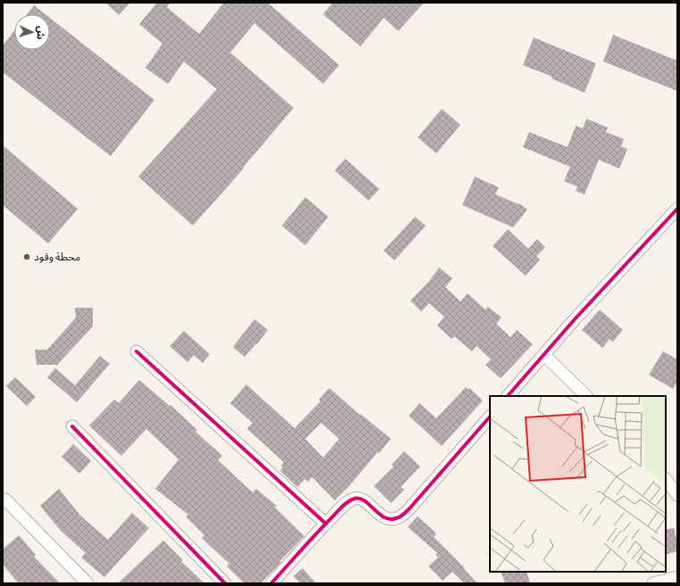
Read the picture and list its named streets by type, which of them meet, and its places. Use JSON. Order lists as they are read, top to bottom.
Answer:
{
  "places": ["محطة وقود"],
  "north": "right"
}
